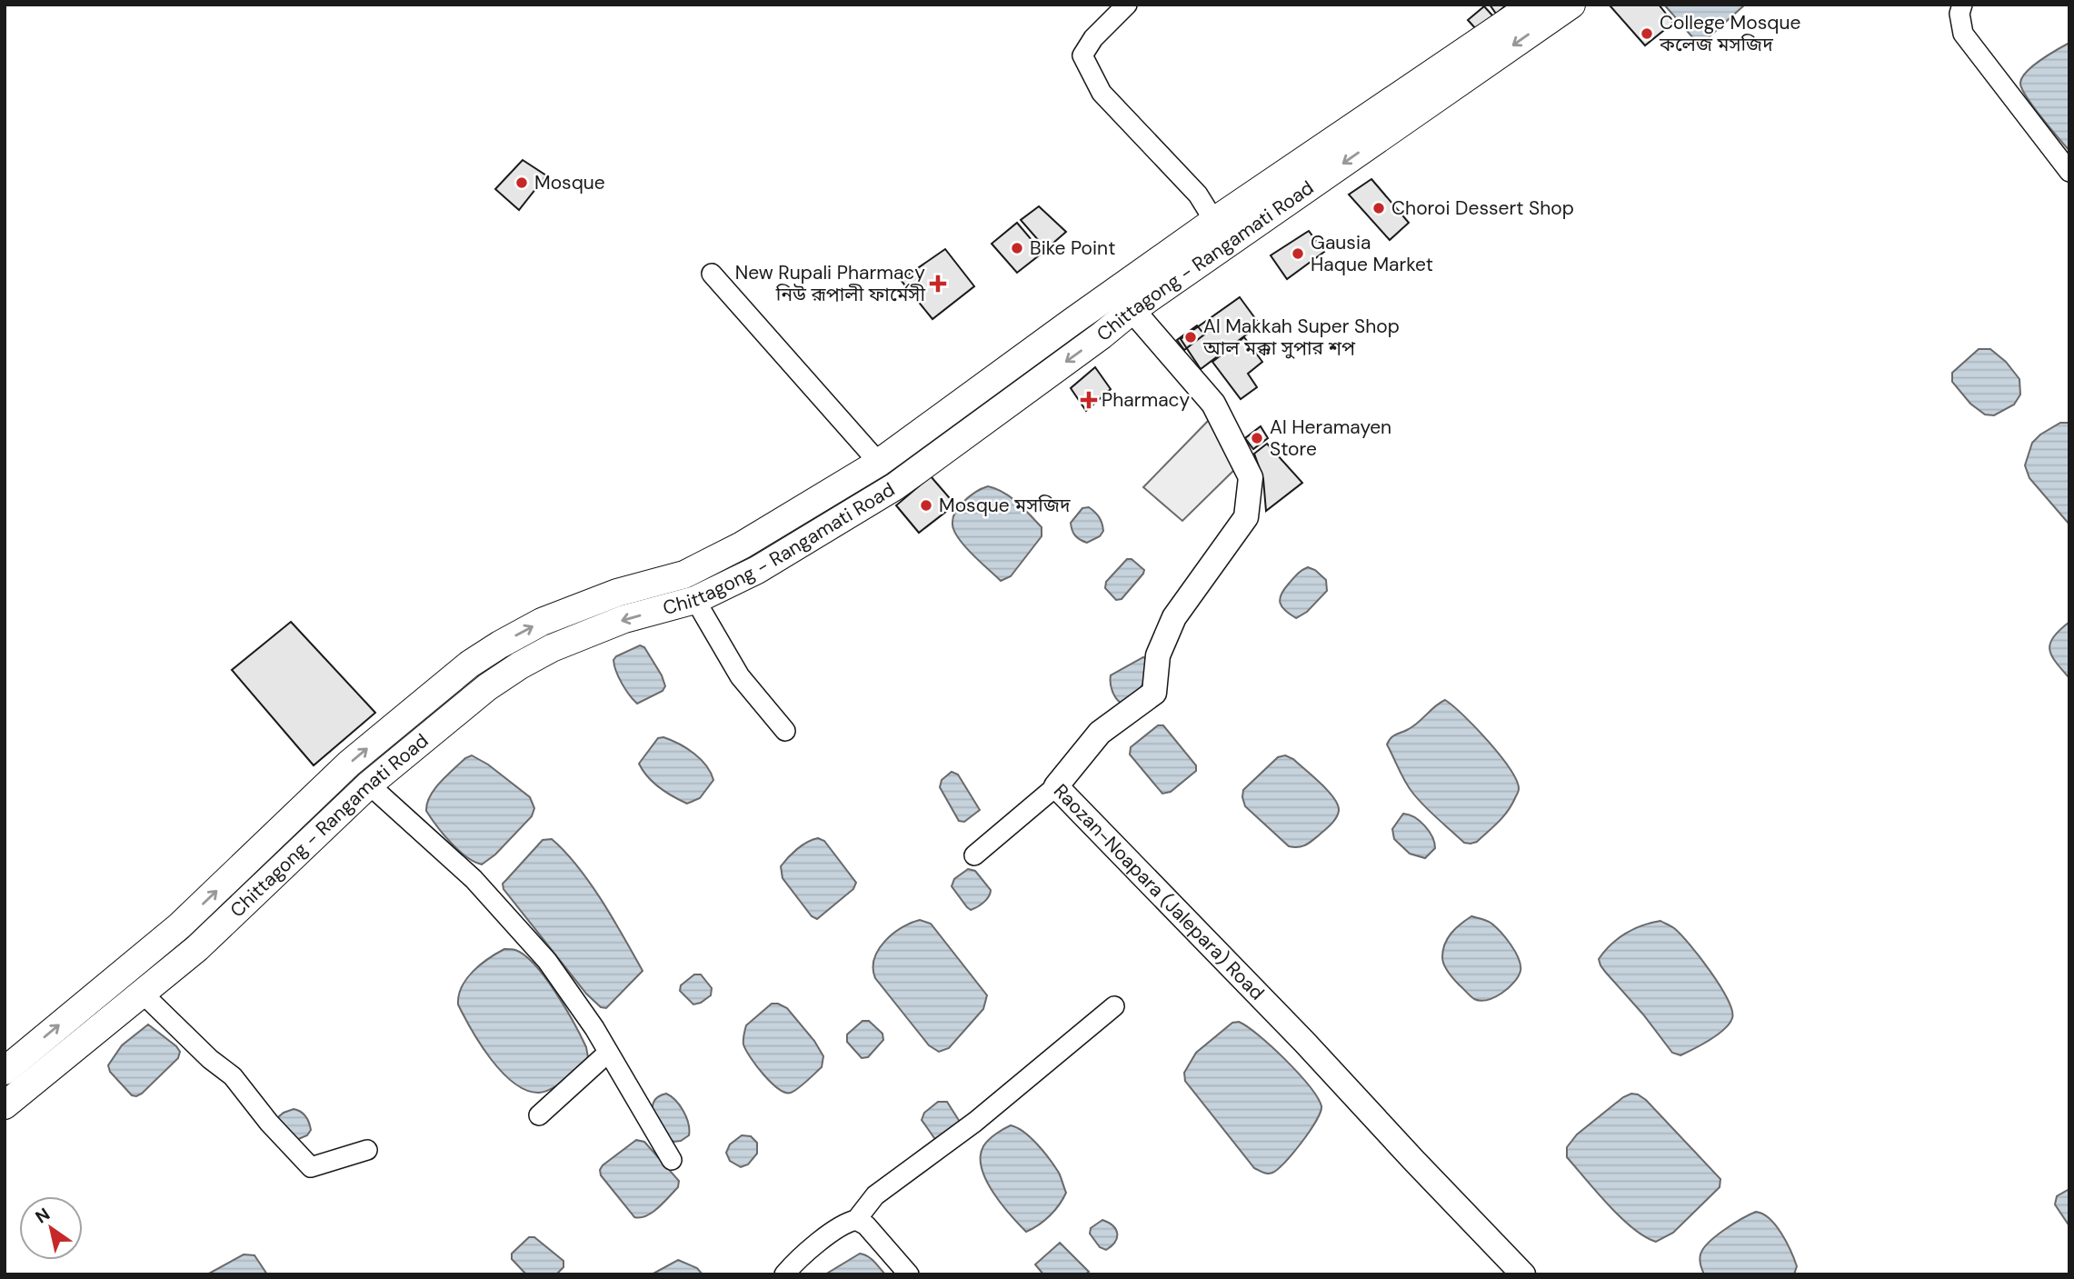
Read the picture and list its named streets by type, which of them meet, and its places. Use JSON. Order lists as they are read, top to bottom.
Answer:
{
  "streets": {
    "highway": ["Chittagong - Rangamati Road"],
    "main road": ["Raozan-Noapara (Jalepara) Road"]
  },
  "crossings": [
    ["Chittagong - Rangamati Road", "Raozan-Noapara (Jalepara) Road"]
  ],
  "places": {
    "other": [
      "College Mosque কলেজ মসজিদ",
      "Mosque",
      "Choroi Dessert Shop",
      "Bike Point",
      "Gausia Haque Market",
      "Al Makkah Super Shop আল মক্কা সুপার শপ",
      "Al Heramayen Store",
      "Mosque মসজিদ"
    ],
    "health": ["New Rupali Pharmacy নিউ রূপালী ফার্মেসী", "Pharmacy"]
  },
  "north": "top left"
}
